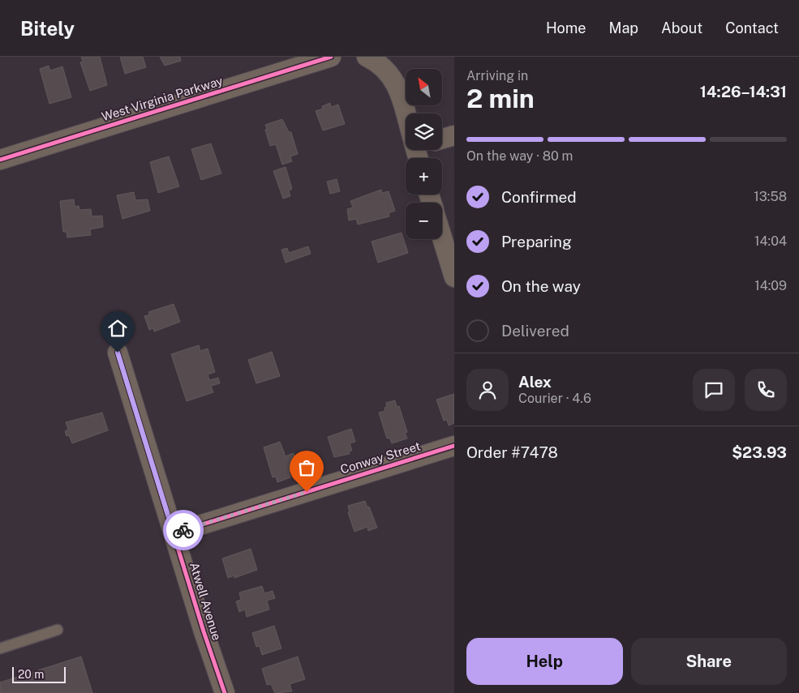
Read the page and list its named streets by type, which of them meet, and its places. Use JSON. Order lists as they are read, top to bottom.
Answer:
{
  "streets": {
    "street": ["West Virginia Parkway", "Conway Street", "Atwell Avenue"]
  },
  "crossings": [
    ["Conway Street", "Atwell Avenue"]
  ],
  "scale_bar": "20 m",
  "north": "top left",
  "page": {
    "header": "Bitely",
    "nav": [
      "Home",
      "Map",
      "About",
      "Contact"
    ],
    "heading": ["2 min", "Arriving in", "14:26–14:31"],
    "panel": [
      "Alex",
      "Courier · 4.6",
      "Order #7478",
      "$23.93"
    ],
    "map_buttons": ["+", "−"],
    "bar": "On the way · 80 m",
    "list": [
      ["Confirmed", "13:58"],
      ["Preparing", "14:04"],
      ["On the way", "14:09"],
      "Delivered"
    ],
    "buttons": ["Help", "Share"],
    "scale": "20 m"
  }
}
